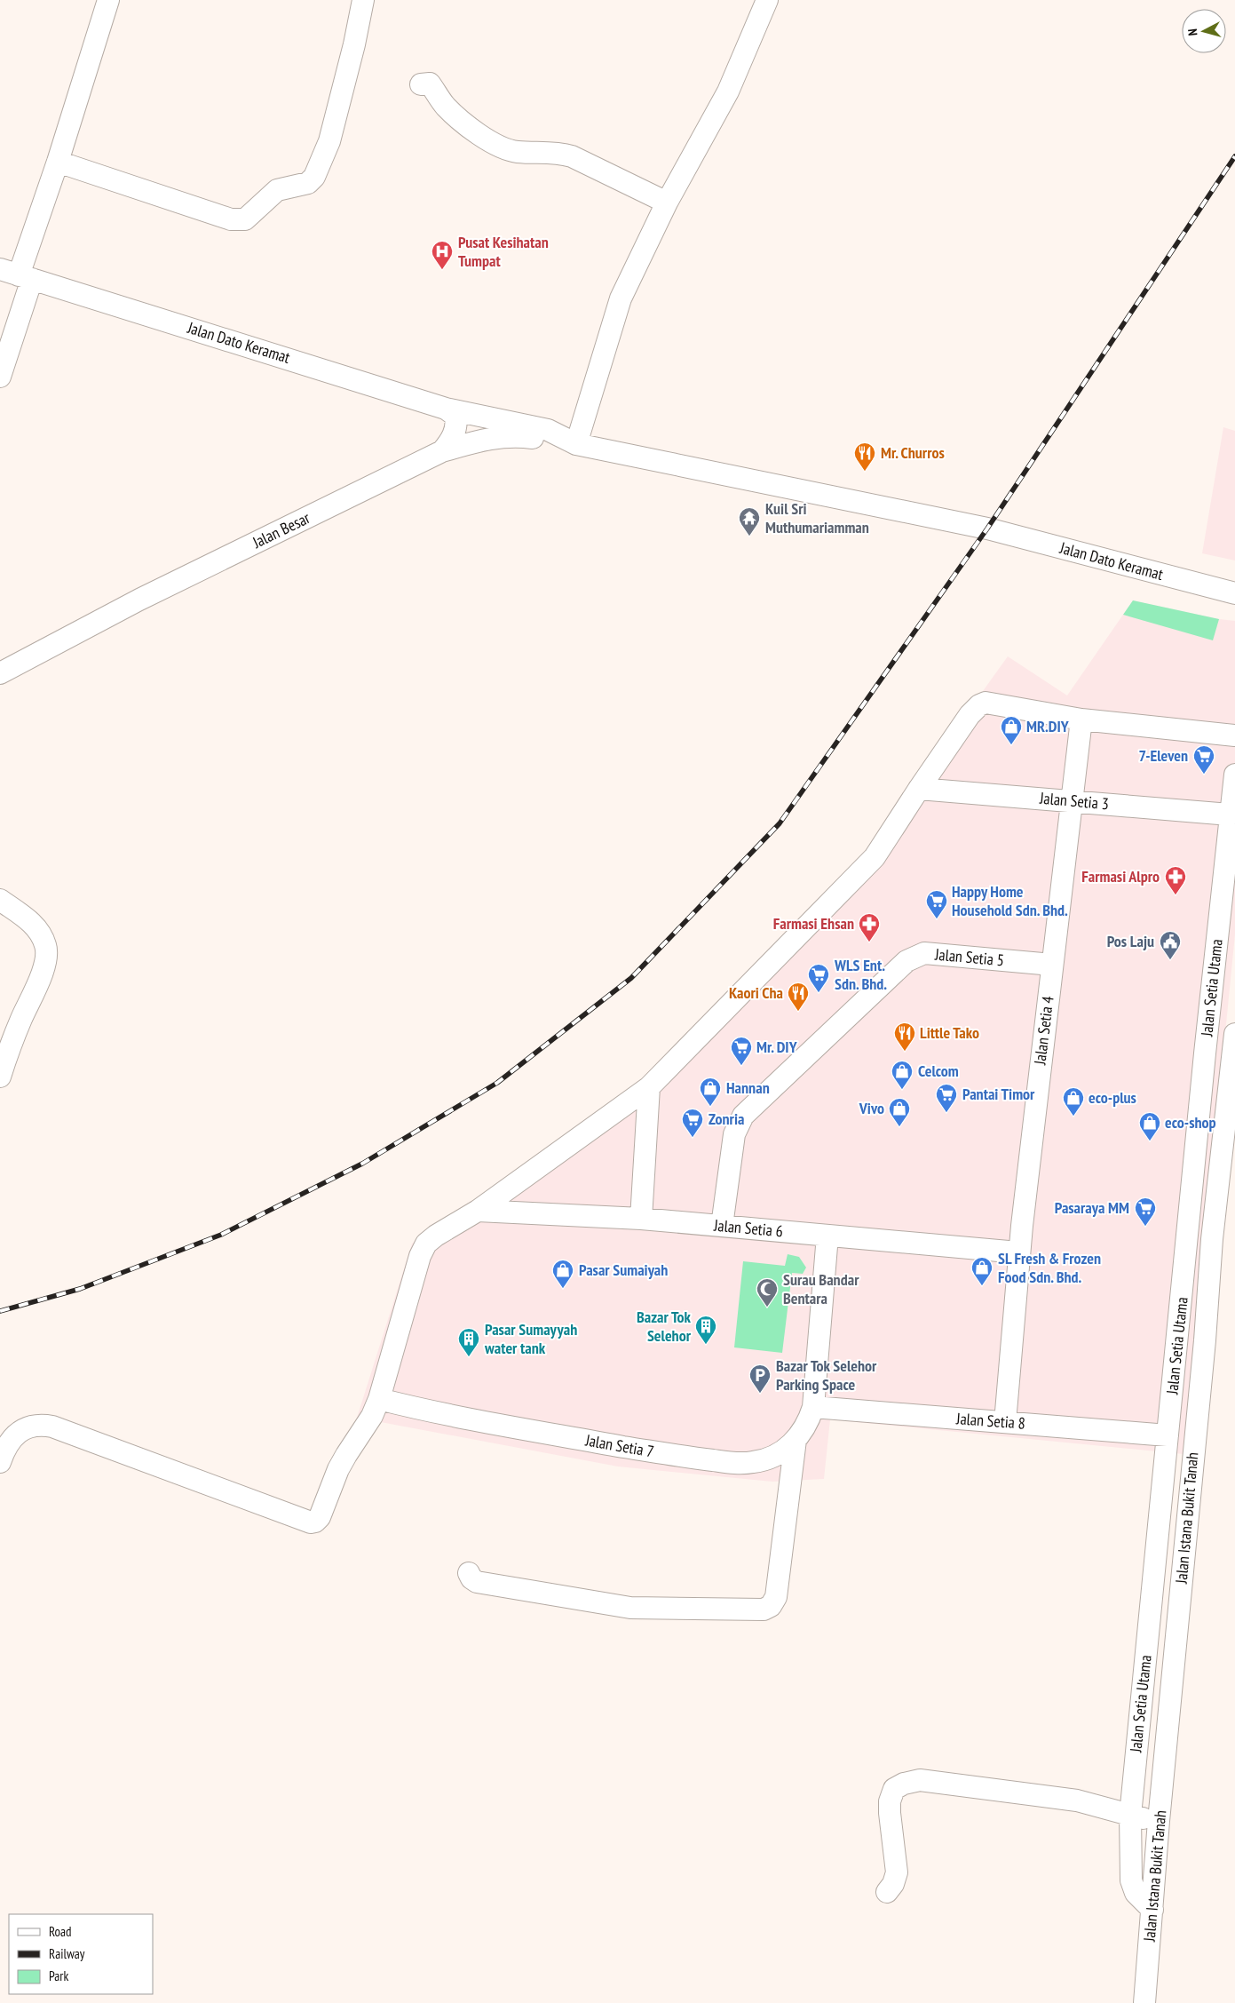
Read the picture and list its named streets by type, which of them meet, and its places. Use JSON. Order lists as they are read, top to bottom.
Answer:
{
  "streets": {
    "street": [
      "Jalan Dato Keramat",
      "Jalan Besar",
      "Jalan Setia 3",
      "Jalan Setia 5",
      "Jalan Setia Utama",
      "Jalan Setia 4",
      "Jalan Setia 6",
      "Jalan Setia 8",
      "Jalan Setia 7",
      "Jalan Istana Bukit Tanah"
    ]
  },
  "crossings": [
    ["Jalan Dato Keramat", "Jalan Besar"],
    ["Jalan Setia 3", "Jalan Setia Utama"],
    ["Jalan Setia 3", "Jalan Setia 4"],
    ["Jalan Setia 5", "Jalan Setia 4"],
    ["Jalan Setia 5", "Jalan Setia 6"],
    ["Jalan Setia Utama", "Jalan Setia 8"],
    ["Jalan Setia Utama", "Jalan Istana Bukit Tanah"],
    ["Jalan Setia 4", "Jalan Setia 6"],
    ["Jalan Setia 4", "Jalan Setia 8"],
    ["Jalan Setia 6", "Jalan Setia 7"],
    ["Jalan Setia 8", "Jalan Setia 7"]
  ],
  "places": {
    "hospital": ["Pusat Kesihatan Tumpat"],
    "restaurant": ["Mr. Churros", "Kaori Cha", "Little Tako"],
    "temple": ["Kuil Sri Muthumariamman"],
    "shop": [
      "MR.DIY",
      "Celcom",
      "Hannan",
      "eco-plus",
      "Vivo",
      "eco-shop",
      "SL Fresh & Frozen Food Sdn. Bhd.",
      "Pasar Sumaiyah"
    ],
    "supermarket": [
      "7-Eleven",
      "Happy Home Household Sdn. Bhd.",
      "WLS Ent. Sdn. Bhd.",
      "Mr. DIY",
      "Pantai Timor",
      "Zonria",
      "Pasaraya MM"
    ],
    "pharmacy": ["Farmasi Alpro", "Farmasi Ehsan"],
    "public building": ["Pos Laju"],
    "mosque": ["Surau Bandar Bentara"],
    "building": ["Bazar Tok Selehor", "Pasar Sumayyah water tank"],
    "parking": ["Bazar Tok Selehor Parking Space"]
  },
  "legend": ["Road", "Railway", "Park"],
  "north": "left"
}
